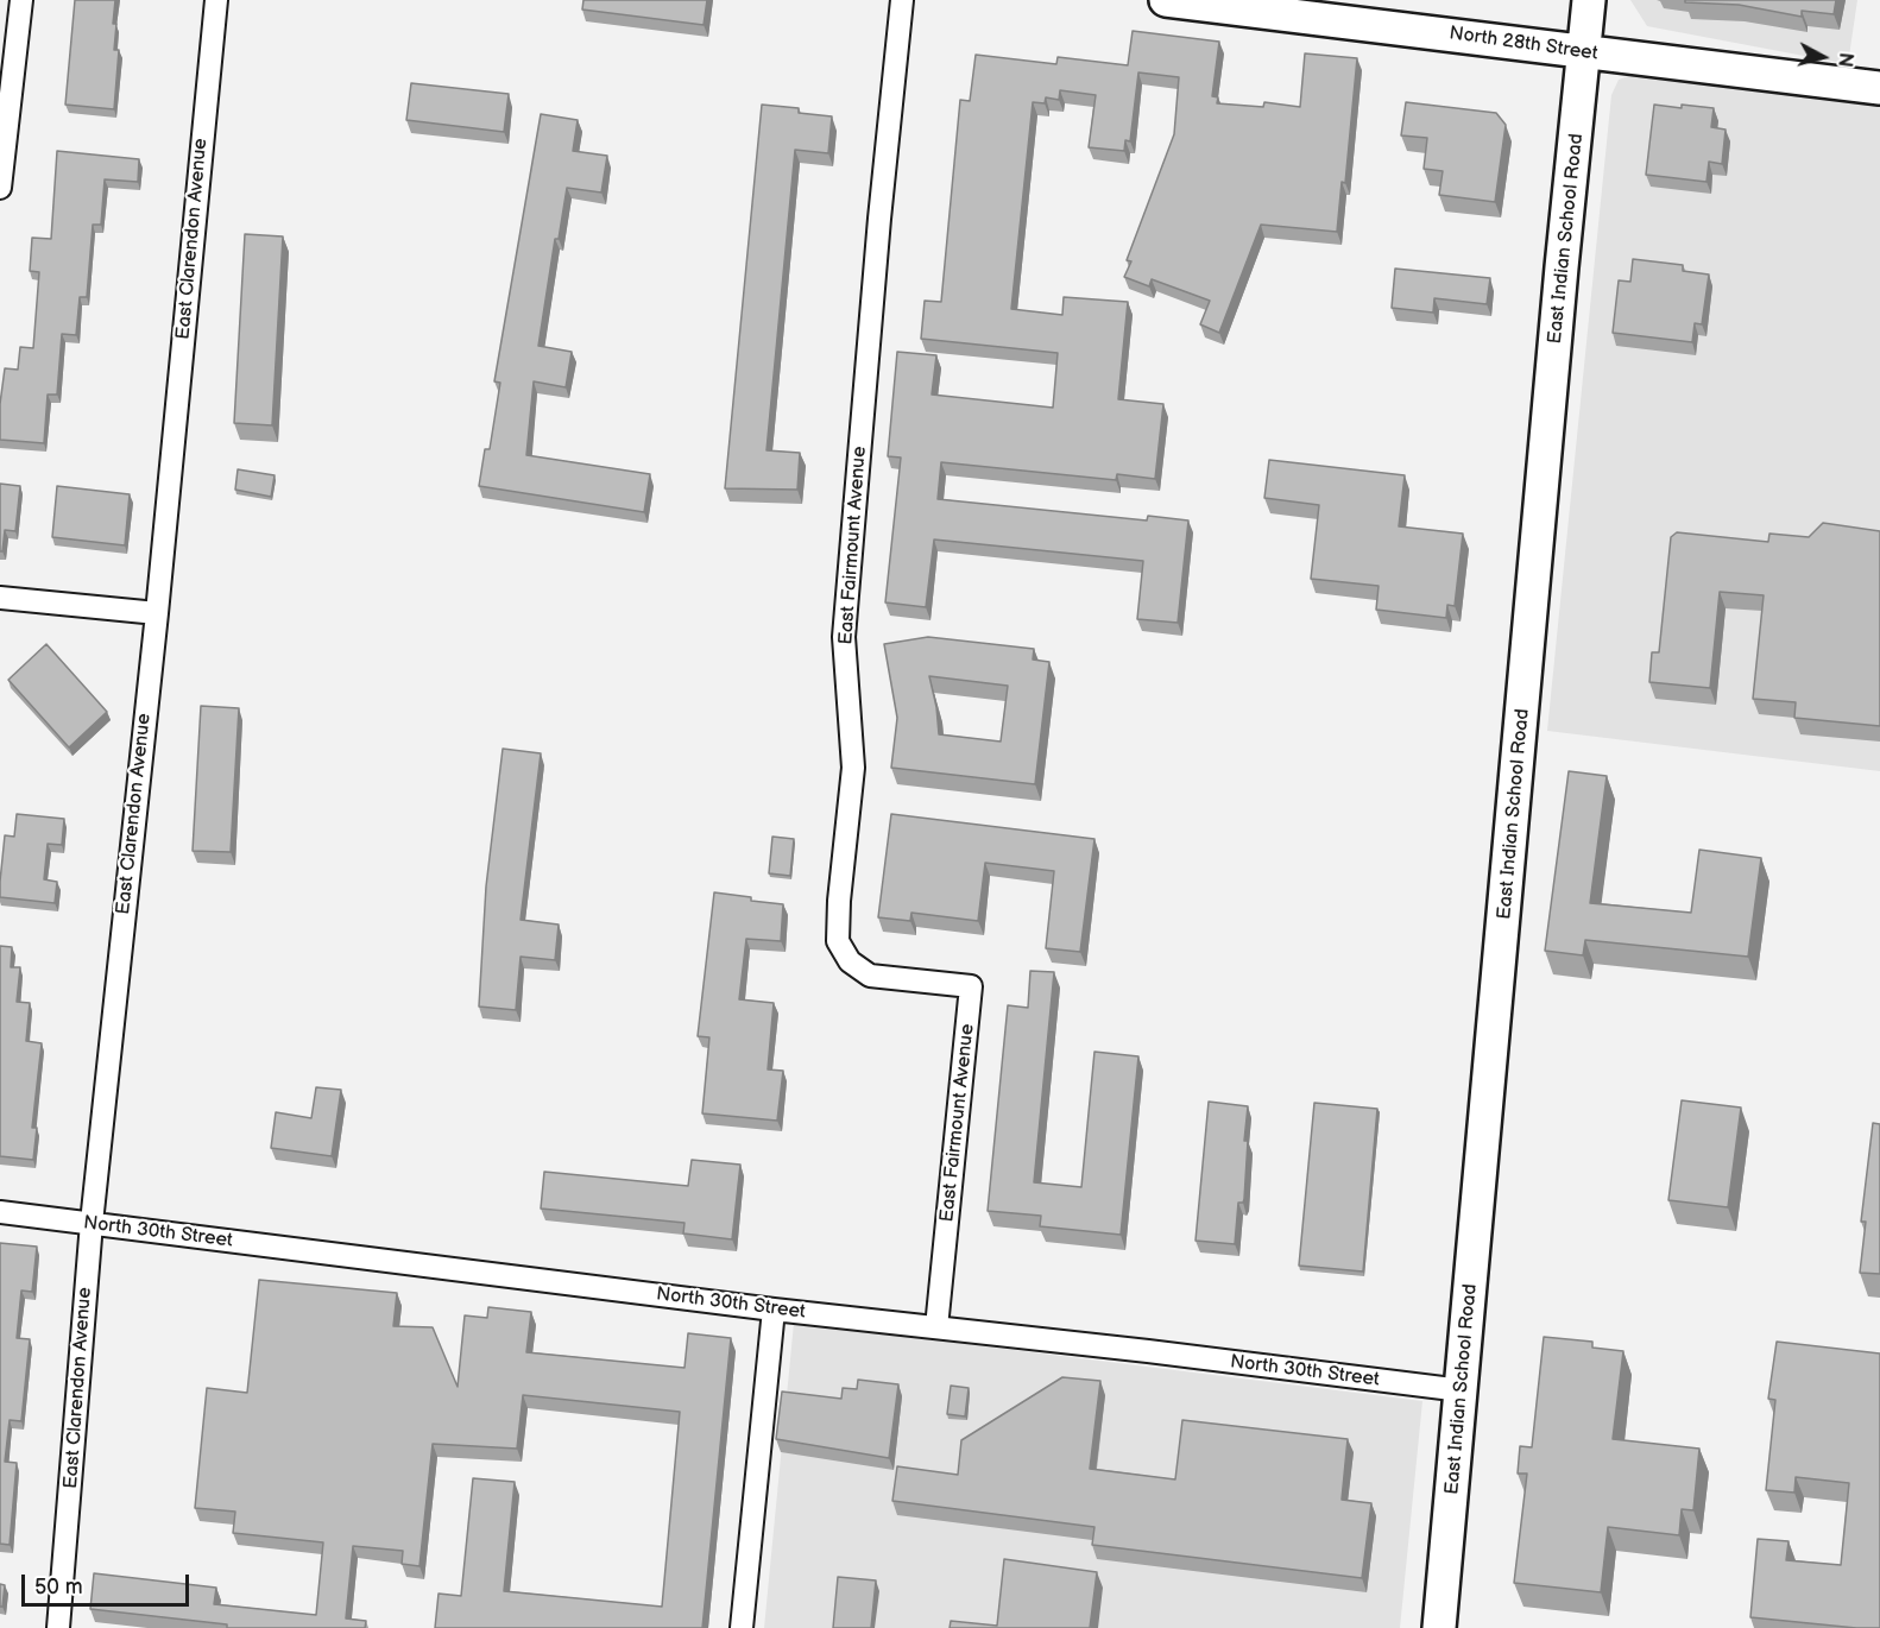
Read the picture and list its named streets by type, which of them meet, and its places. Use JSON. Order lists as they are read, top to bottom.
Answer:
{
  "streets": {
    "main road": ["North 28th Street", "East Indian School Road"],
    "street": ["East Clarendon Avenue", "East Fairmount Avenue", "North 30th Street"]
  },
  "crossings": [
    ["North 28th Street", "East Indian School Road"],
    ["East Clarendon Avenue", "North 30th Street"],
    ["East Indian School Road", "North 30th Street"],
    ["East Fairmount Avenue", "North 30th Street"]
  ],
  "scale_bar": "50 m",
  "north": "right"
}
